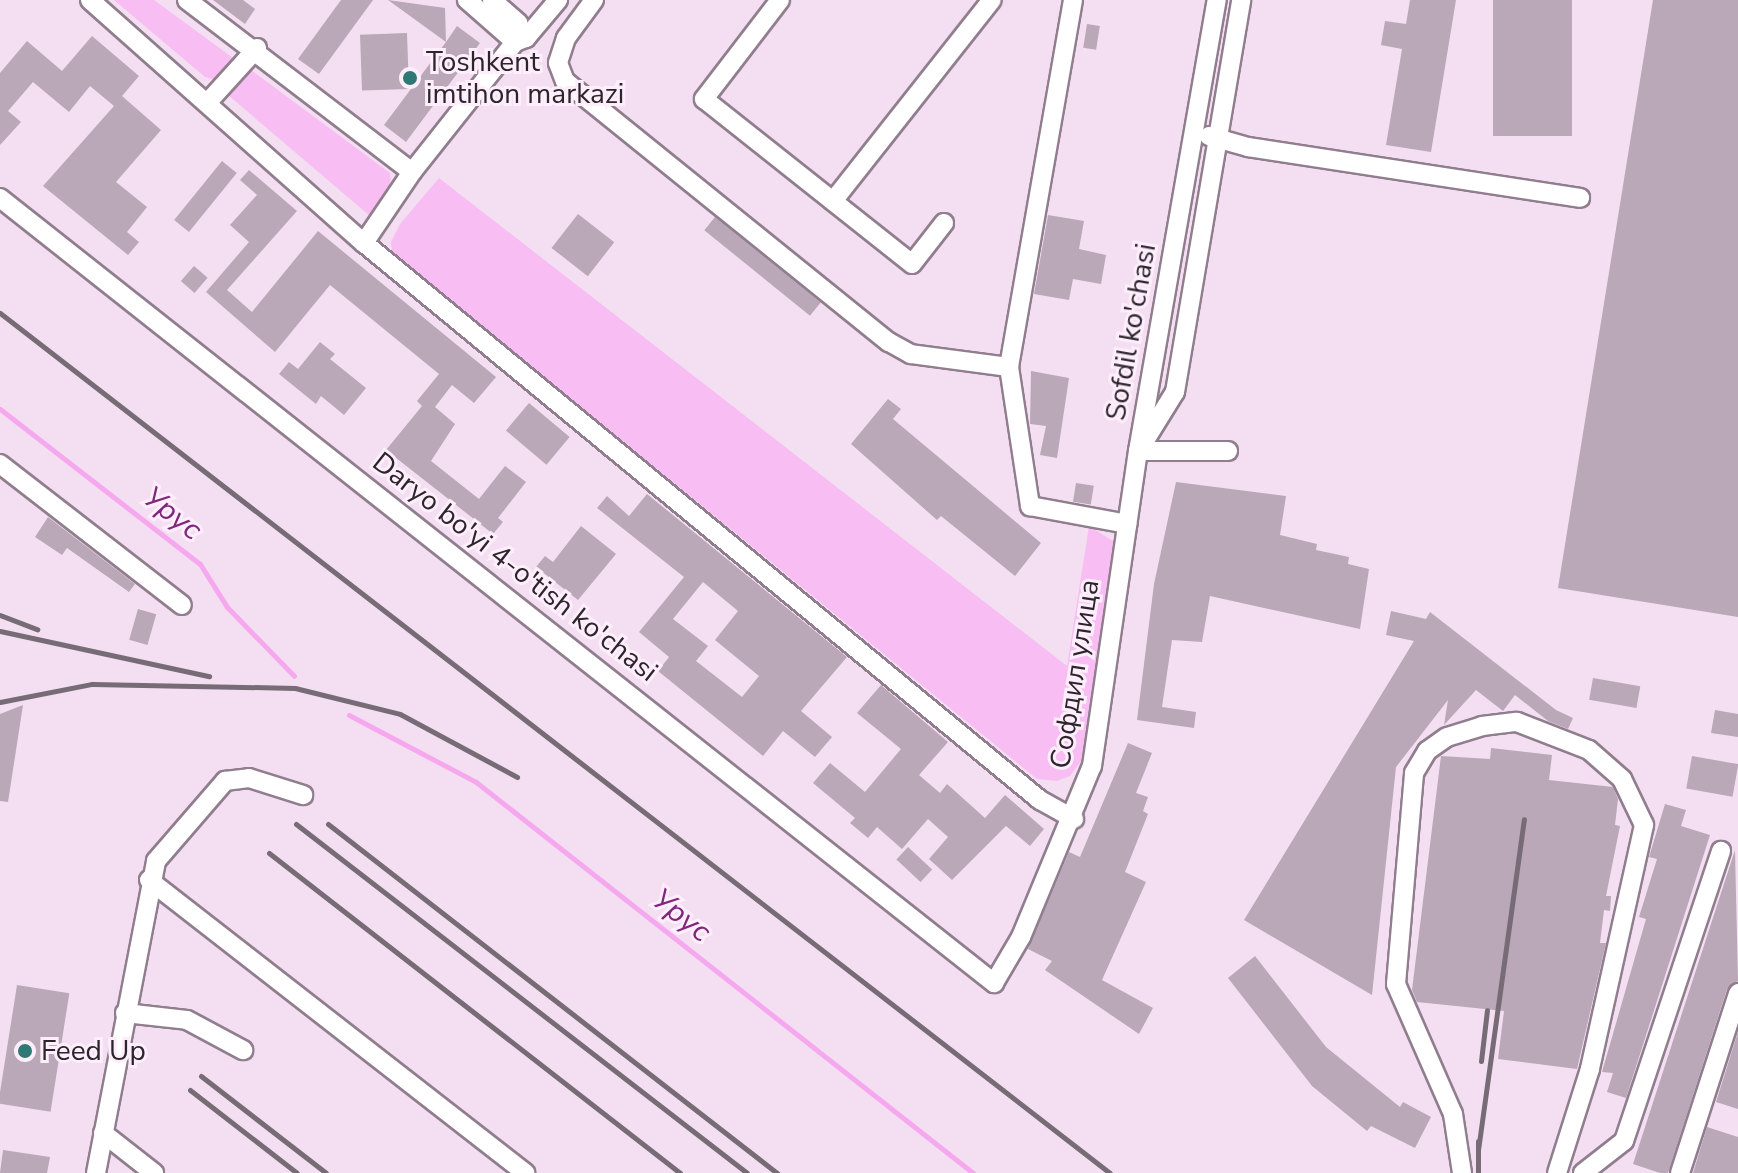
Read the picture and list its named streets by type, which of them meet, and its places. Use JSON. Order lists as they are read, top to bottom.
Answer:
{
  "streets": {
    "street": ["Sofdil ko'chasi", "Daryo bo'yi 4-o'tish ko'chasi", "Софдил улица"]
  },
  "crossings": [
    ["Sofdil ko'chasi", "Софдил улица"],
    ["Daryo bo'yi 4-o'tish ko'chasi", "Софдил улица"]
  ],
  "water": ["Урус"],
  "places": ["Toshkent imtihon markazi", "Feed Up"]
}
